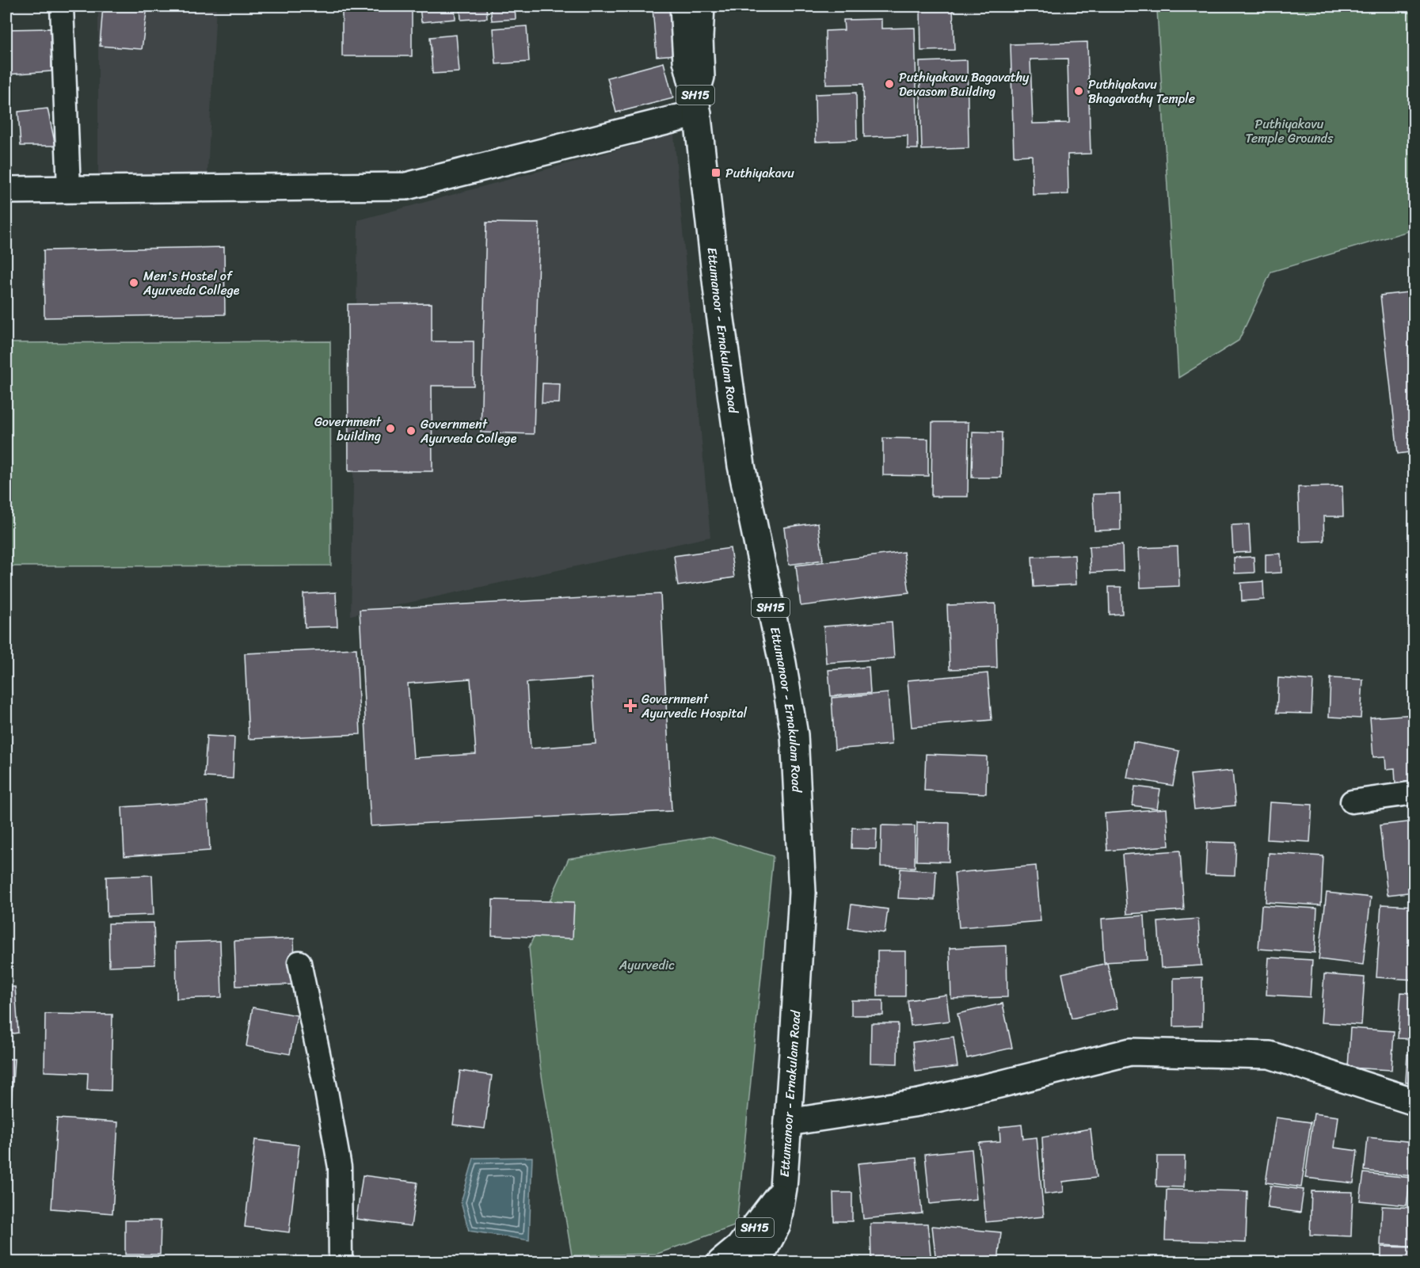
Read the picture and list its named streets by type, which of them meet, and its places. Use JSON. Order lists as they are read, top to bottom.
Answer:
{
  "streets": {
    "main road": ["SH15", "Ettumanoor - Ernakulam Road"]
  },
  "parks": ["Puthiyakavu Temple Grounds", "Ayurvedic"],
  "places": {
    "other": [
      "Puthiyakavu Bagavathy Devasom Building",
      "Puthiyakavu Bhagavathy Temple",
      "Men's Hostel of Ayurveda College",
      "Government building",
      "Government Ayurveda College"
    ],
    "transit": ["Puthiyakavu"],
    "health": ["Government Ayurvedic Hospital"]
  }
}
